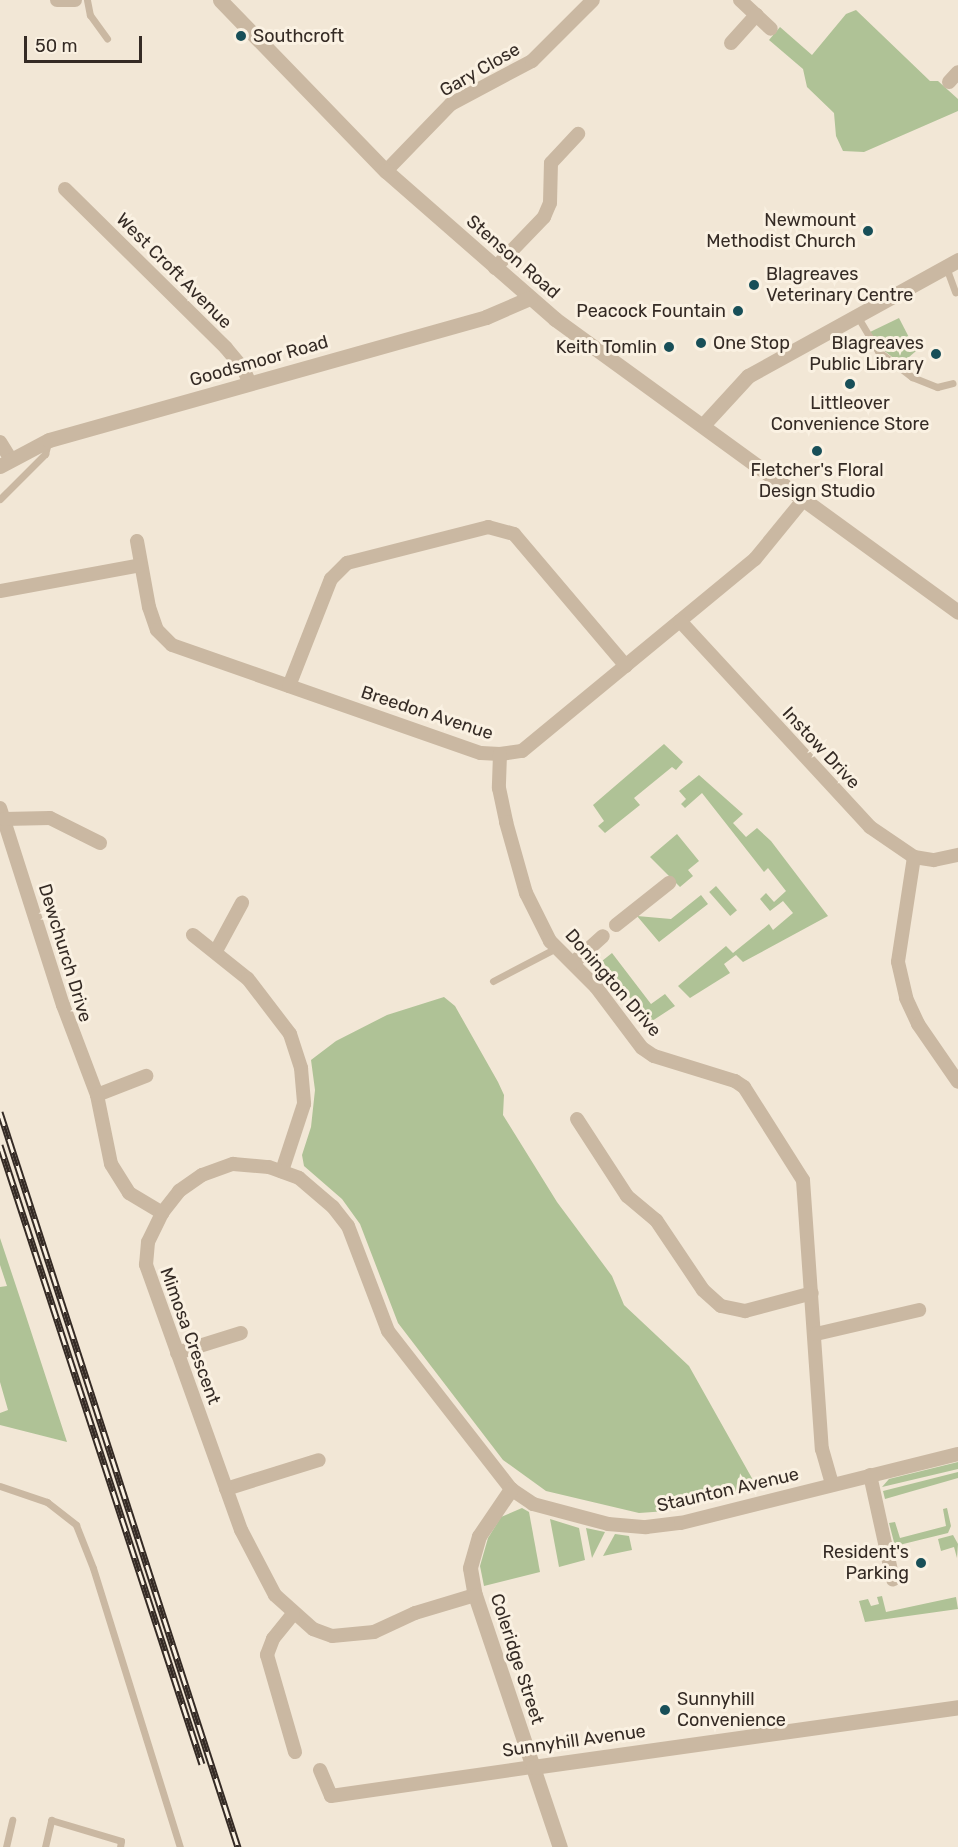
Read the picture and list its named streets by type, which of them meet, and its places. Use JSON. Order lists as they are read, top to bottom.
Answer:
{
  "streets": {
    "street": [
      "Gary Close",
      "Stenson Road",
      "West Croft Avenue",
      "Goodsmoor Road",
      "Breedon Avenue",
      "Instow Drive",
      "Dewchurch Drive",
      "Donington Drive",
      "Mimosa Crescent",
      "Staunton Avenue",
      "Coleridge Street",
      "Sunnyhill Avenue"
    ]
  },
  "crossings": [
    ["Gary Close", "Stenson Road"],
    ["Stenson Road", "Goodsmoor Road"],
    ["Stenson Road", "Breedon Avenue"],
    ["West Croft Avenue", "Goodsmoor Road"],
    ["Breedon Avenue", "Instow Drive"],
    ["Breedon Avenue", "Donington Drive"],
    ["Dewchurch Drive", "Mimosa Crescent"],
    ["Donington Drive", "Staunton Avenue"],
    ["Mimosa Crescent", "Staunton Avenue"],
    ["Mimosa Crescent", "Coleridge Street"],
    ["Staunton Avenue", "Coleridge Street"],
    ["Coleridge Street", "Sunnyhill Avenue"]
  ],
  "places": [
    "Southcroft",
    "Newmount Methodist Church",
    "Blagreaves Veterinary Centre",
    "Peacock Fountain",
    "One Stop",
    "Keith Tomlin",
    "Blagreaves Public Library",
    "Littleover Convenience Store",
    "Fletcher's Floral Design Studio",
    "Resident's Parking",
    "Sunnyhill Convenience"
  ],
  "scale_bar": "50 m"
}
